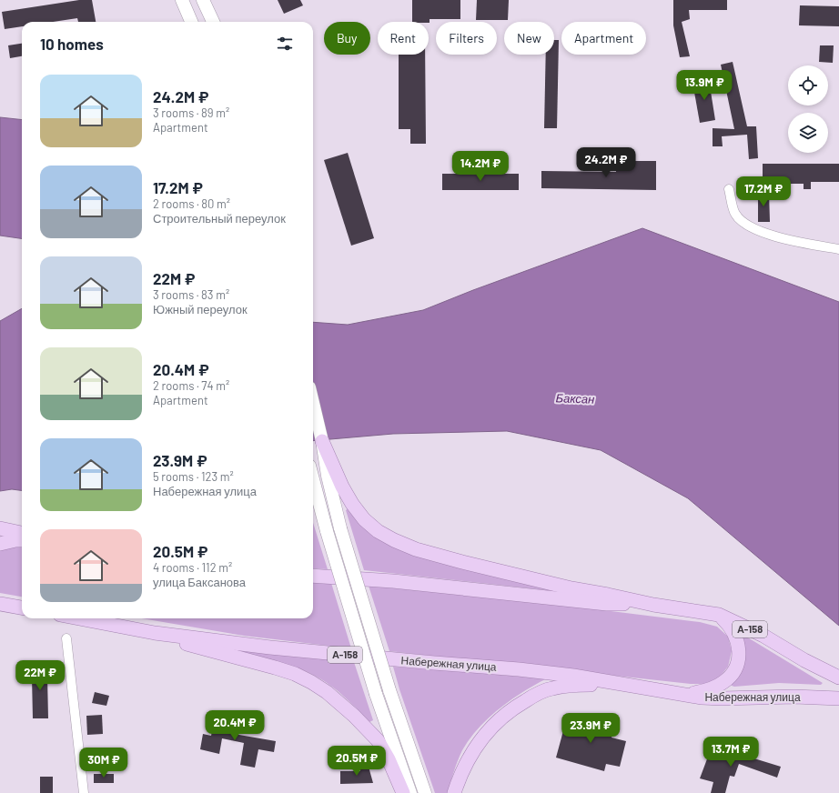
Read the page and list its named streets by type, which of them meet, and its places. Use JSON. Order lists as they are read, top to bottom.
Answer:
{
  "streets": {
    "main road": ["А-158", "Набережная улица"]
  },
  "water": ["Баксан"],
  "page": {
    "chip": [
      "Buy",
      "Rent",
      "Filters",
      "New",
      "Apartment"
    ],
    "heading": "10 homes",
    "list": [
      {
        "name": "24.2M ₽",
        "note": "3 rooms · 89 m² · Apartment"
      },
      {
        "name": "17.2M ₽",
        "note": "2 rooms · 80 m² · Строительный переулок"
      },
      {
        "name": "22M ₽",
        "note": "3 rooms · 83 m² · Южный переулок"
      },
      {
        "name": "20.4M ₽",
        "note": "2 rooms · 74 m² · Apartment"
      },
      {
        "name": "23.9M ₽",
        "note": "5 rooms · 123 m² · Набережная улица"
      },
      {
        "name": "20.5M ₽",
        "note": "4 rooms · 112 m² · улица Баксанова"
      }
    ],
    "price": [
      "13.9M ₽",
      "24.2M ₽",
      "14.2M ₽",
      "17.2M ₽",
      "22M ₽",
      "20.4M ₽",
      "23.9M ₽",
      "13.7M ₽",
      "20.5M ₽",
      "30M ₽"
    ]
  }
}
